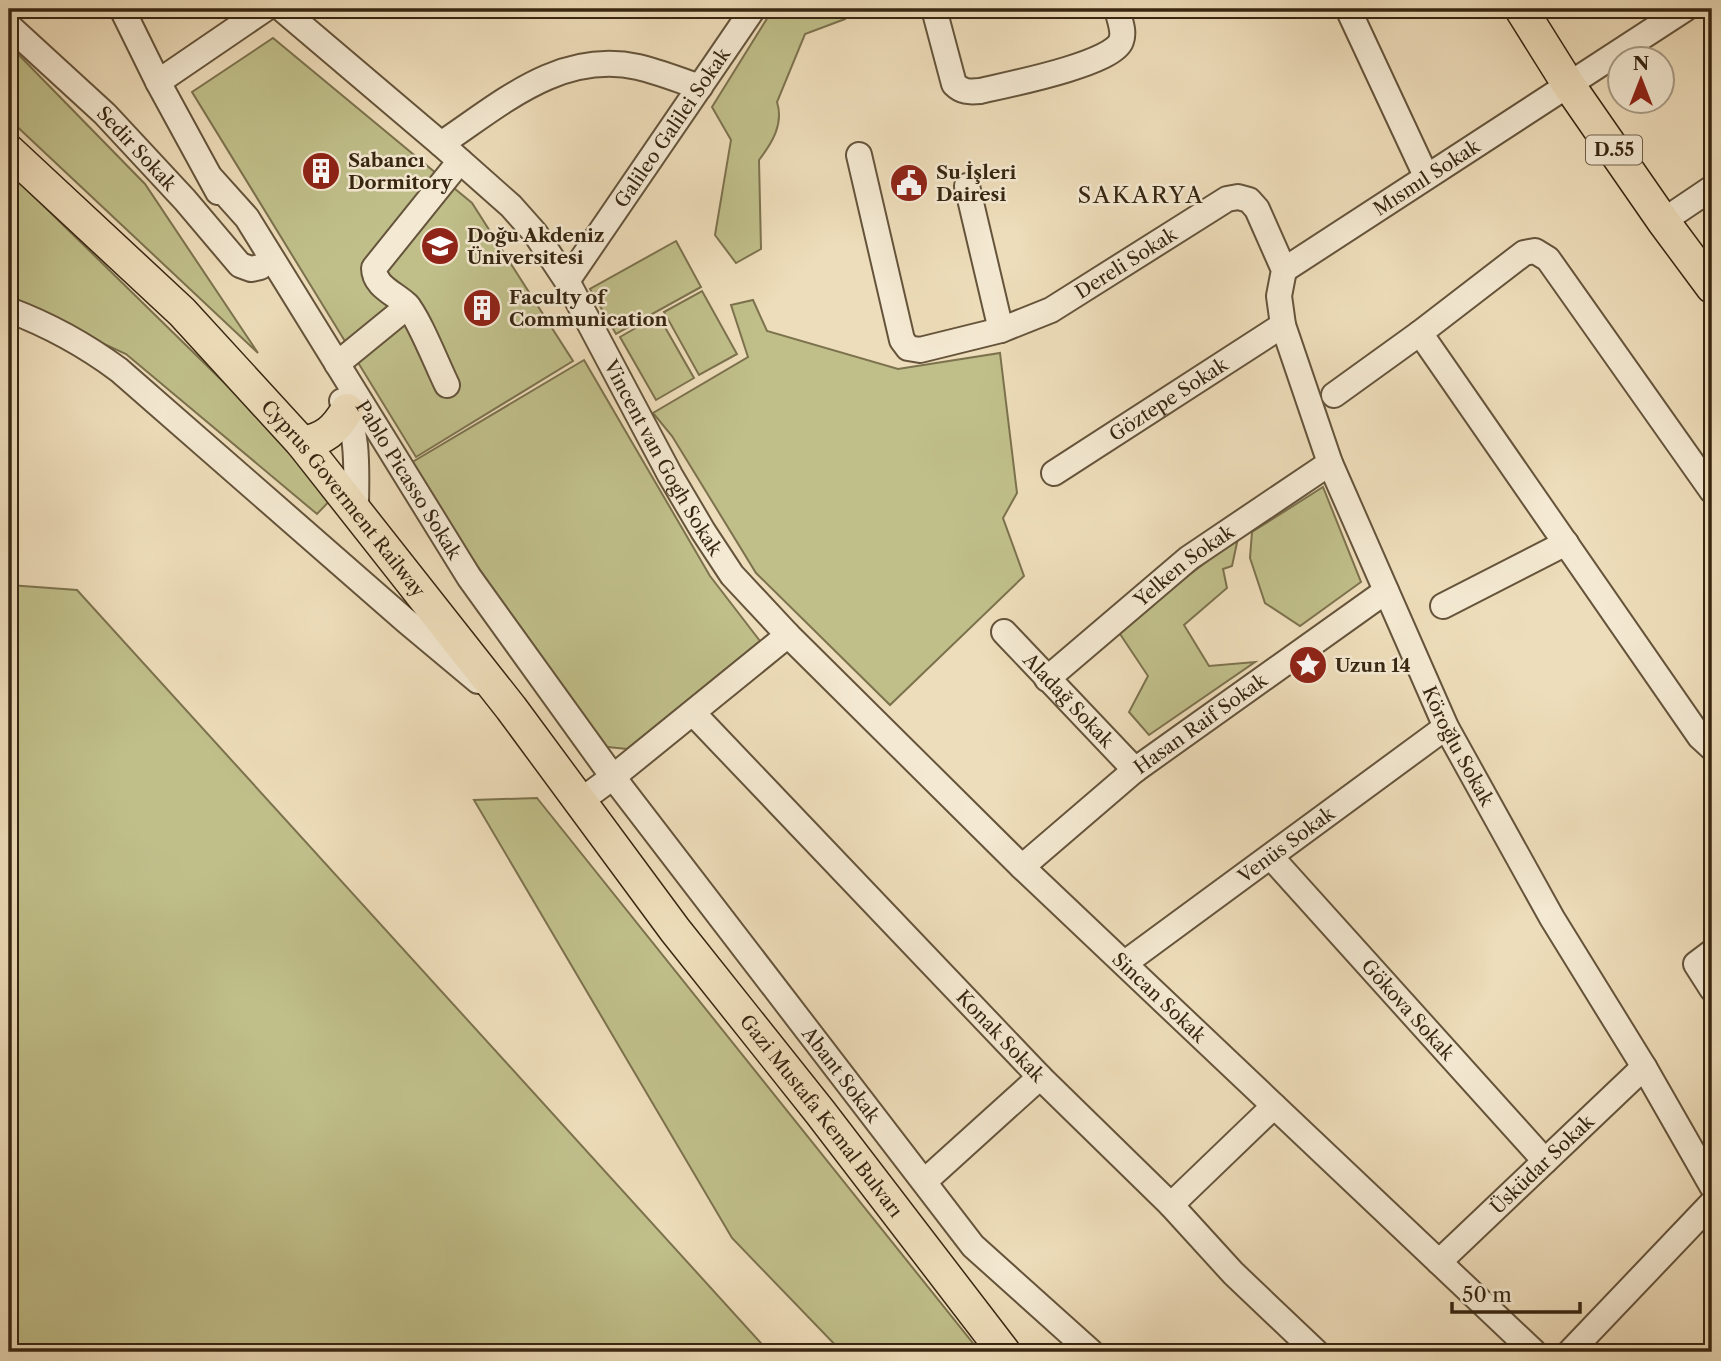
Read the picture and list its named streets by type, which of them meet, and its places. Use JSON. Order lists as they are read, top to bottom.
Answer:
{
  "streets": {
    "main road": ["D.55", "Cyprus Goverment Railway", "Gazi Mustafa Kemal Bulvarı"],
    "street": [
      "Galileo Galilei Sokak",
      "Sedir Sokak",
      "Mısmıl Sokak",
      "Dereli Sokak",
      "Göztepe Sokak",
      "Vincent van Gogh Sokak",
      "Pablo Picasso Sokak",
      "Yelken Sokak",
      "Aladağ Sokak",
      "Hasan Raif Sokak",
      "Köroğlu Sokak",
      "Venüs Sokak",
      "Sincan Sokak",
      "Gökova Sokak",
      "Konak Sokak",
      "Abant Sokak",
      "Üsküdar Sokak"
    ]
  },
  "crossings": [
    ["Galileo Galilei Sokak", "Vincent van Gogh Sokak"],
    ["Sedir Sokak", "Pablo Picasso Sokak"],
    ["D.55", "Mısmıl Sokak"],
    ["Mısmıl Sokak", "Dereli Sokak"],
    ["Mısmıl Sokak", "Köroğlu Sokak"],
    ["Dereli Sokak", "Köroğlu Sokak"],
    ["Göztepe Sokak", "Köroğlu Sokak"],
    ["Vincent van Gogh Sokak", "Sincan Sokak"],
    ["Pablo Picasso Sokak", "Cyprus Goverment Railway"],
    ["Pablo Picasso Sokak", "Abant Sokak"],
    ["Cyprus Goverment Railway", "Gazi Mustafa Kemal Bulvarı"],
    ["Yelken Sokak", "Aladağ Sokak"],
    ["Yelken Sokak", "Köroğlu Sokak"],
    ["Aladağ Sokak", "Hasan Raif Sokak"],
    ["Hasan Raif Sokak", "Köroğlu Sokak"],
    ["Hasan Raif Sokak", "Sincan Sokak"],
    ["Köroğlu Sokak", "Venüs Sokak"],
    ["Köroğlu Sokak", "Üsküdar Sokak"],
    ["Venüs Sokak", "Sincan Sokak"],
    ["Venüs Sokak", "Gökova Sokak"],
    ["Sincan Sokak", "Üsküdar Sokak"],
    ["Gökova Sokak", "Üsküdar Sokak"]
  ],
  "districts": ["SAKARYA"],
  "places": {
    "building": ["Sabancı Dormitory", "Faculty of Communication"],
    "public building": ["Su İşleri Dairesi"],
    "school or university": ["Doğu Akdeniz Üniversitesi"],
    "place": ["Uzun 14"]
  },
  "scale_bar": "50 m",
  "north": "top"
}
